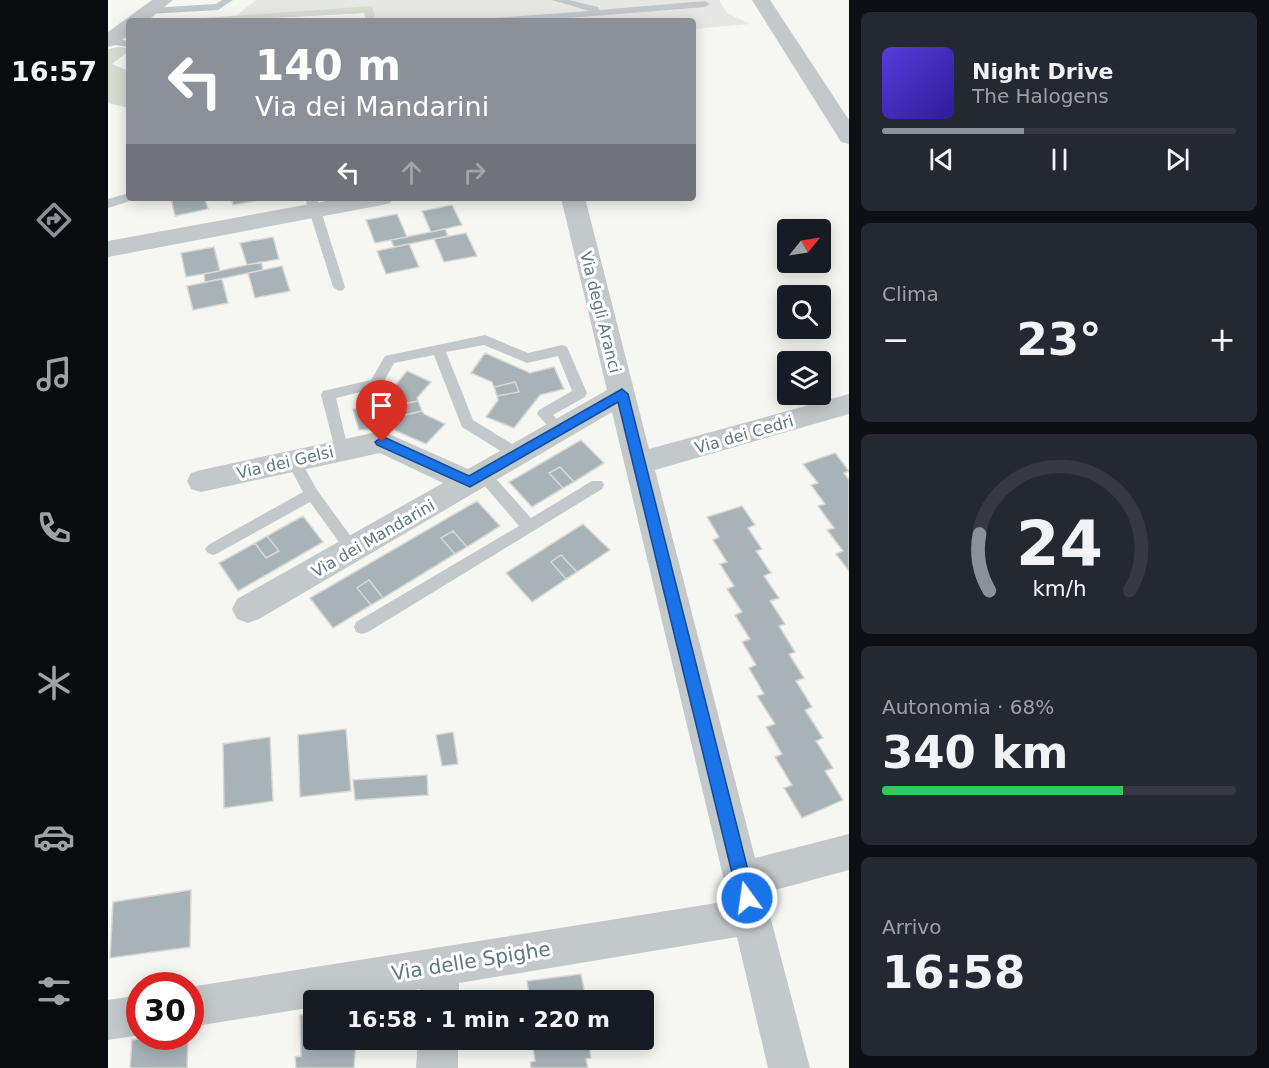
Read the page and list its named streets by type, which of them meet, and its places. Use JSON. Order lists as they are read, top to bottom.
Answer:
{
  "streets": {
    "street": [
      "Via degli Aranci",
      "Via dei Cedri",
      "Via dei Gelsi",
      "Via dei Mandarini",
      "Via delle Spighe"
    ]
  },
  "crossings": [
    ["Via degli Aranci", "Via dei Cedri"],
    ["Via degli Aranci", "Via dei Mandarini"],
    ["Via degli Aranci", "Via delle Spighe"],
    ["Via dei Gelsi", "Via dei Mandarini"]
  ],
  "north": "top right",
  "page": {
    "tabs": "16:57",
    "turn": ["140 m", "Via dei Mandarini"],
    "song": ["Night Drive", "The Halogens"],
    "tile": [
      "Clima",
      ["Autonomia · 68%", "340 km"],
      ["Arrivo", "16:58"]
    ],
    "heat": ["−", "23°", "+"],
    "limit": "30",
    "trip": "16:58 · 1 min · 220 m",
    "gauge": ["24", "km/h"]
  }
}
